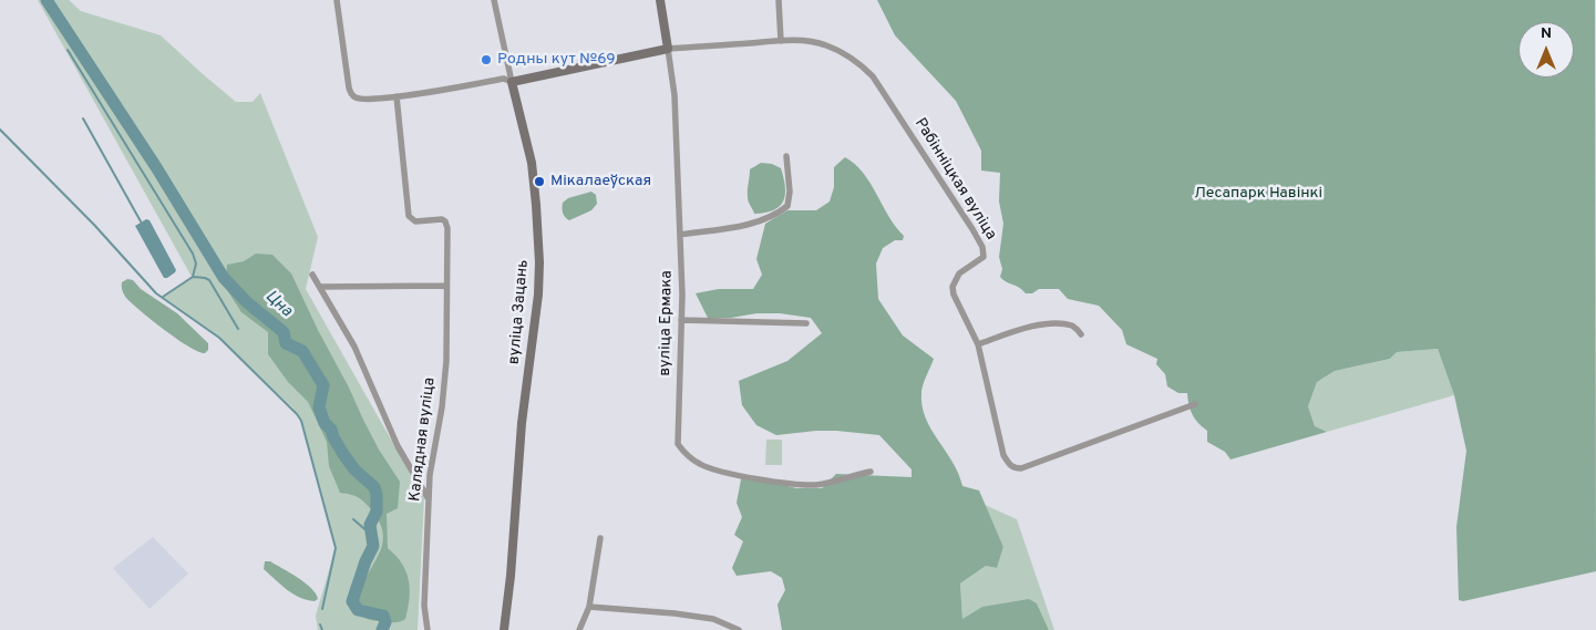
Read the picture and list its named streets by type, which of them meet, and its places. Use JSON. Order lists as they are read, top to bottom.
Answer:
{
  "streets": {
    "street": [
      "Рабінніцкая вуліца",
      "вуліца Зацань",
      "вуліца Ермака",
      "Калядная вуліца"
    ]
  },
  "crossings": [
    ["Рабінніцкая вуліца", "вуліца Ермака"]
  ],
  "water": ["Цна"],
  "parks": ["Лесапарк Навінкі"],
  "places": ["Родны кут №69", "Мікалаеўская"],
  "north": "top"
}
